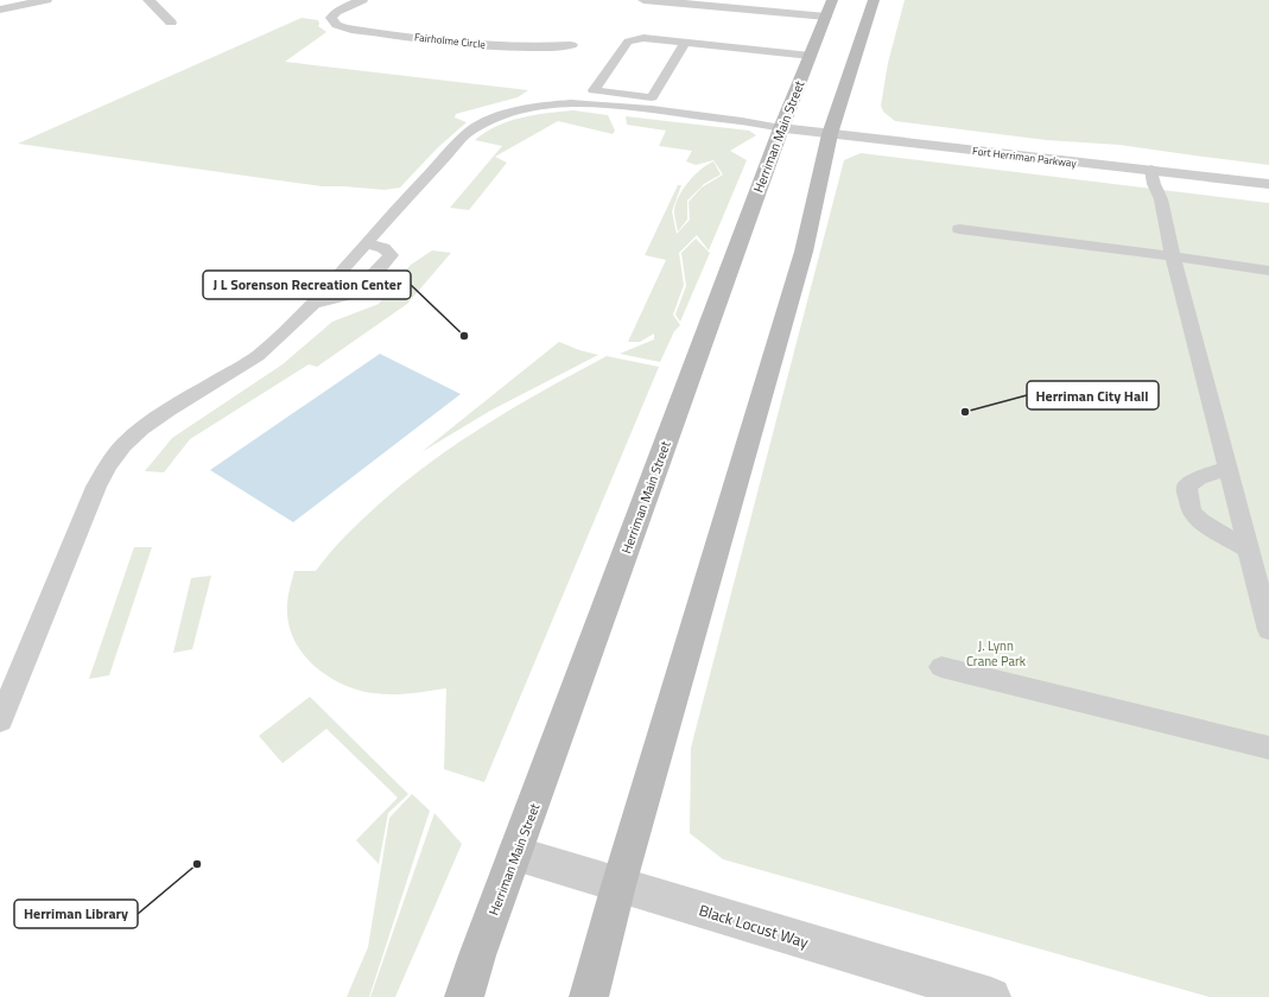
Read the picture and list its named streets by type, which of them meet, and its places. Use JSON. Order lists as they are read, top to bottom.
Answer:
{
  "streets": {
    "main road": ["Herriman Main Street"],
    "street": ["Fairholme Circle", "Fort Herriman Parkway", "Black Locust Way"]
  },
  "crossings": [
    ["Herriman Main Street", "Fort Herriman Parkway"],
    ["Herriman Main Street", "Black Locust Way"]
  ],
  "parks": ["J. Lynn Crane Park"],
  "places": ["J L Sorenson Recreation Center", "Herriman City Hall", "Herriman Library"]
}
